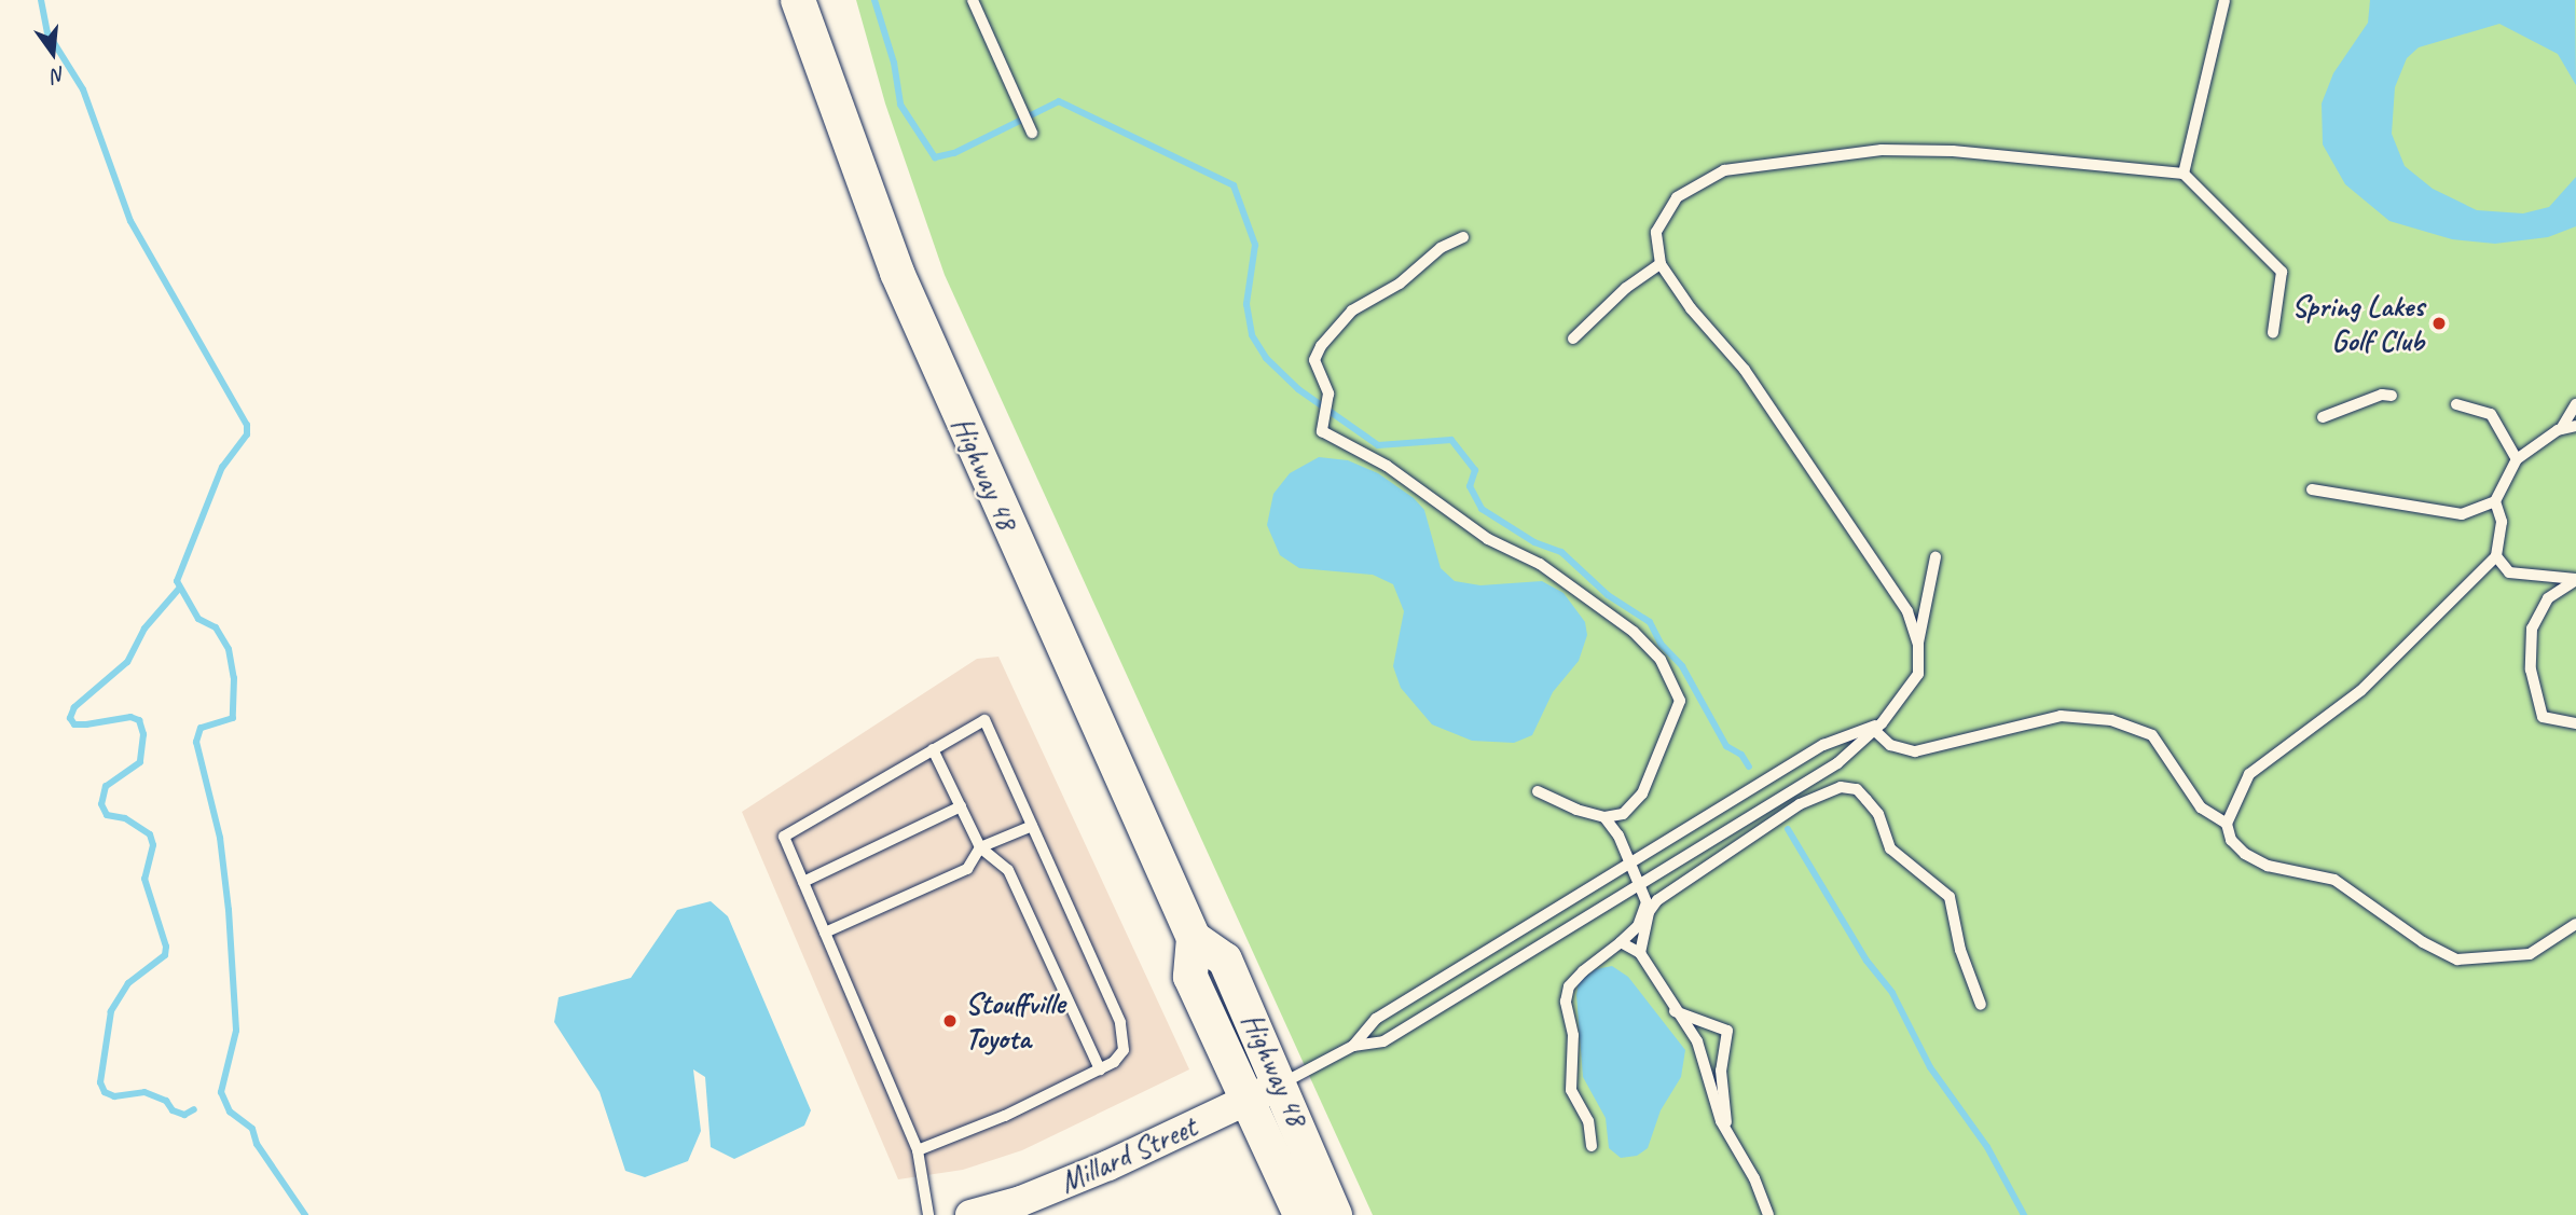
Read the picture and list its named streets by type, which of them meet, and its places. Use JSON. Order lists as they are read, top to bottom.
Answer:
{
  "streets": {
    "main road": ["Highway 48"],
    "street": ["Millard Street"]
  },
  "crossings": [
    ["Highway 48", "Millard Street"]
  ],
  "places": ["Spring Lakes Golf Club", "Stouffville Toyota"],
  "north": "bottom"
}
